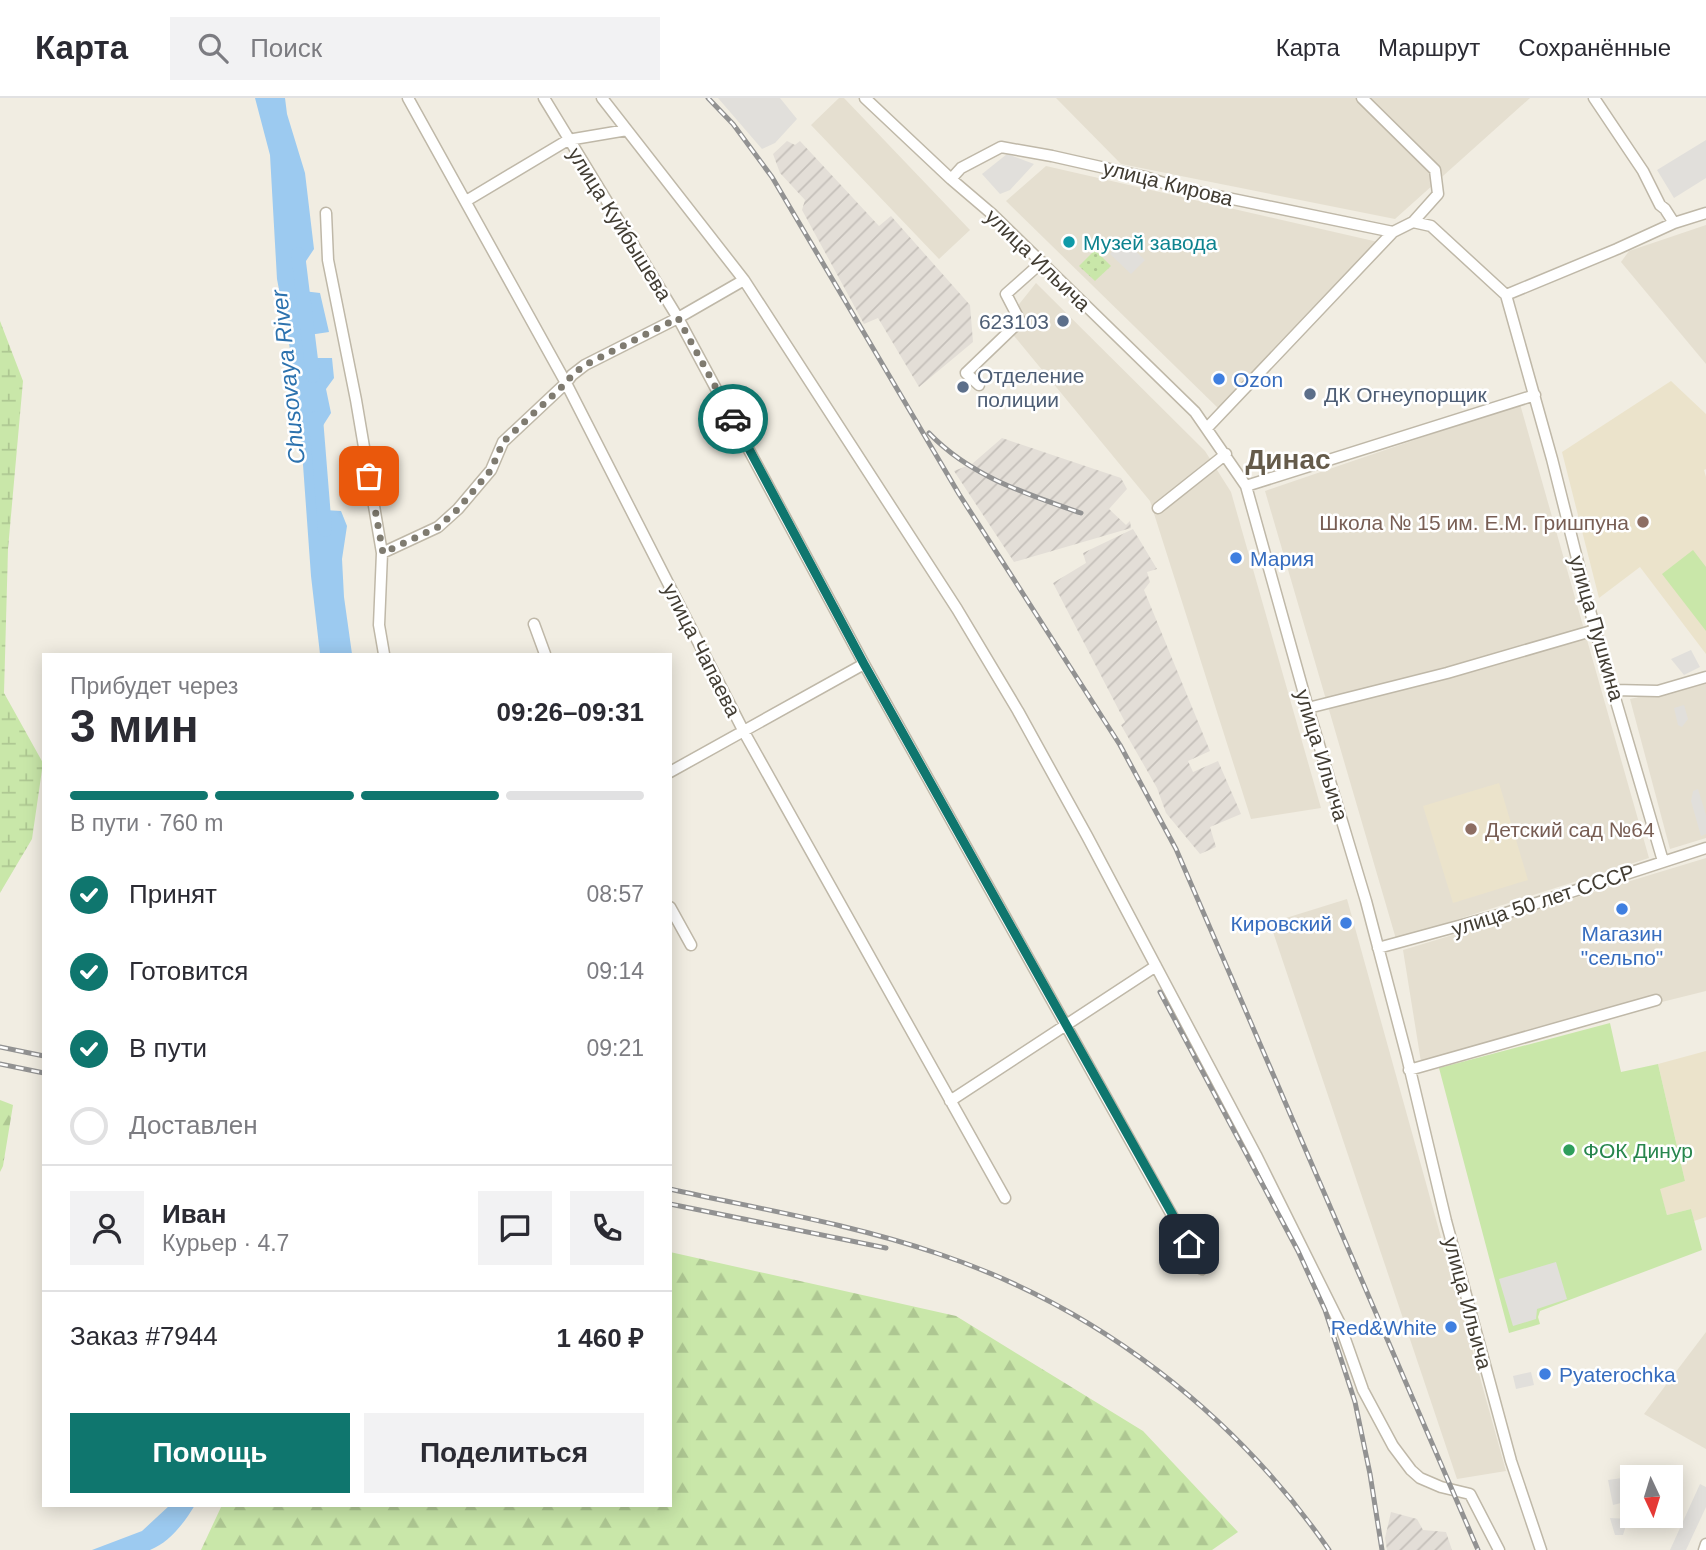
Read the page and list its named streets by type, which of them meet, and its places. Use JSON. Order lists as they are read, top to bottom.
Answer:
{
  "streets": {
    "street": [
      "улица Кирова",
      "улица Куйбышева",
      "улица Ильича",
      "улица Пушкина",
      "улица Чапаева",
      "улица 50 лет СССР"
    ]
  },
  "crossings": [
    ["улица Кирова", "улица Ильича"],
    ["улица Ильича", "улица 50 лет СССР"],
    ["улица Пушкина", "улица 50 лет СССР"]
  ],
  "districts": ["Динас"],
  "water": ["Chusovaya River"],
  "places": [
    "Музей завода",
    "623103",
    "Ozon",
    "Отделение полиции",
    "ДК Огнеупорщик",
    "Школа № 15 им. Е.М. Гришпуна",
    "Мария",
    "Детский сад №64",
    "Магазин \"сельпо\"",
    "Кировский",
    "ФОК Динур",
    "Red&White",
    "Pyaterochka"
  ],
  "north": "bottom",
  "page": {
    "header": "Карта",
    "search": "Поиск",
    "nav": ["Карта", "Маршрут", "Сохранённые"],
    "heading": ["3 мин", "Прибудет через", "09:26–09:31"],
    "panel": [
      "Иван",
      "Курьер · 4.7",
      "Заказ #7944",
      "1 460 ₽"
    ],
    "bar": "В пути · 760 m",
    "list": [
      ["Принят", "08:57"],
      ["Готовится", "09:14"],
      ["В пути", "09:21"],
      "Доставлен"
    ],
    "buttons": ["Помощь", "Поделиться"]
  }
}
